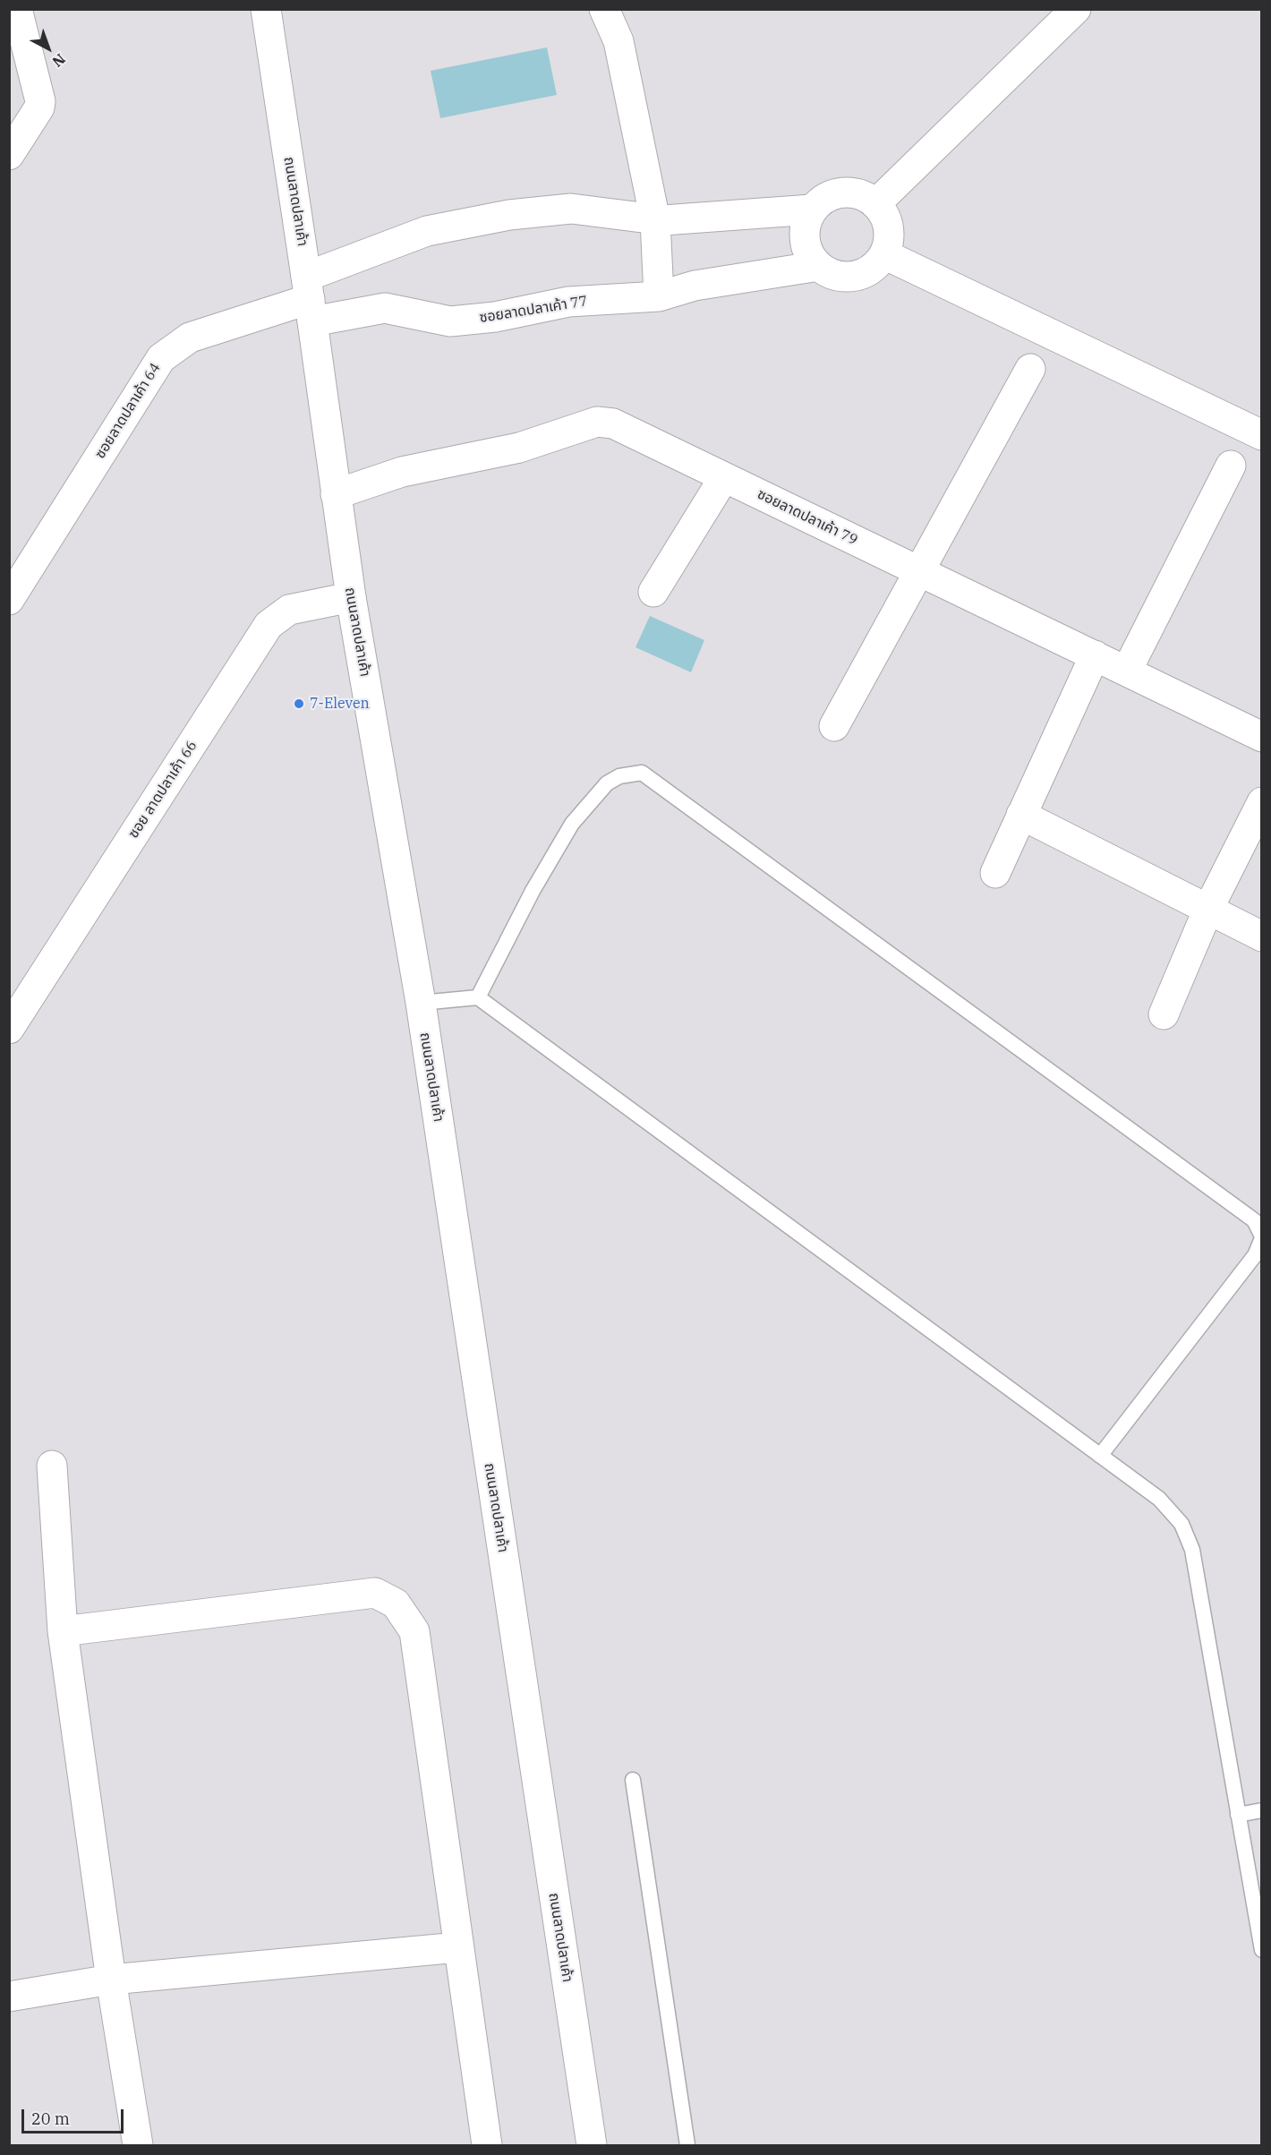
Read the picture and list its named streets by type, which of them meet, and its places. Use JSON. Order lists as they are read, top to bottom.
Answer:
{
  "streets": {
    "street": [
      "ถนนลาดปลาเค้า",
      "ซอยลาดปลาเค้า 77",
      "ซอยลาดปลาเค้า 64",
      "ซอยลาดปลาเค้า 79",
      "ซอย ลาดปลาเค้า 66"
    ]
  },
  "crossings": [
    ["ถนนลาดปลาเค้า", "ซอยลาดปลาเค้า 77"],
    ["ถนนลาดปลาเค้า", "ซอยลาดปลาเค้า 64"],
    ["ถนนลาดปลาเค้า", "ซอยลาดปลาเค้า 79"],
    ["ถนนลาดปลาเค้า", "ซอย ลาดปลาเค้า 66"],
    ["ซอยลาดปลาเค้า 77", "ซอยลาดปลาเค้า 64"]
  ],
  "places": ["7-Eleven"],
  "scale_bar": "20 m",
  "north": "bottom right"
}
